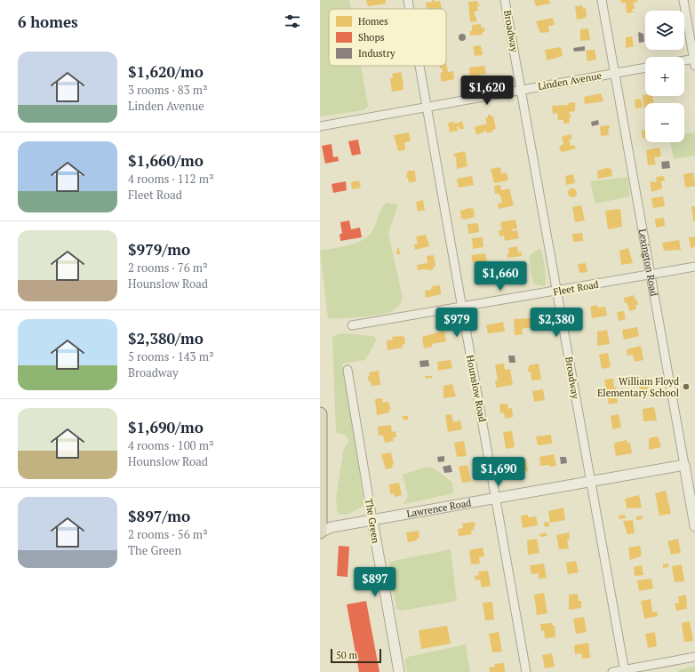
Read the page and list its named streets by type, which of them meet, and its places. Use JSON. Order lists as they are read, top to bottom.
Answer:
{
  "streets": {
    "street": [
      "Broadway",
      "Linden Avenue",
      "Lexington Road",
      "Fleet Road",
      "Hounslow Road",
      "Lawrence Road",
      "The Green"
    ]
  },
  "crossings": [
    ["Broadway", "Linden Avenue"],
    ["Broadway", "Fleet Road"],
    ["Broadway", "Lawrence Road"],
    ["Linden Avenue", "Lexington Road"],
    ["Linden Avenue", "Hounslow Road"],
    ["Lexington Road", "Fleet Road"],
    ["Lexington Road", "Lawrence Road"],
    ["Fleet Road", "Hounslow Road"],
    ["Hounslow Road", "Lawrence Road"],
    ["Lawrence Road", "The Green"]
  ],
  "places": ["William Floyd Elementary School"],
  "legend": ["Homes", "Shops", "Industry"],
  "scale_bar": "50 m",
  "page": {
    "heading": "6 homes",
    "map_buttons": ["+", "−"],
    "list": [
      {
        "name": "$1,620/mo",
        "note": "3 rooms · 83 m² · Linden Avenue"
      },
      {
        "name": "$1,660/mo",
        "note": "4 rooms · 112 m² · Fleet Road"
      },
      {
        "name": "$979/mo",
        "note": "2 rooms · 76 m² · Hounslow Road"
      },
      {
        "name": "$2,380/mo",
        "note": "5 rooms · 143 m² · Broadway"
      },
      {
        "name": "$1,690/mo",
        "note": "4 rooms · 100 m² · Hounslow Road"
      },
      {
        "name": "$897/mo",
        "note": "2 rooms · 56 m² · The Green"
      }
    ],
    "price": [
      "$1,620",
      "$1,660",
      "$979",
      "$2,380",
      "$1,690",
      "$897"
    ],
    "scale": "50 m"
  }
}
